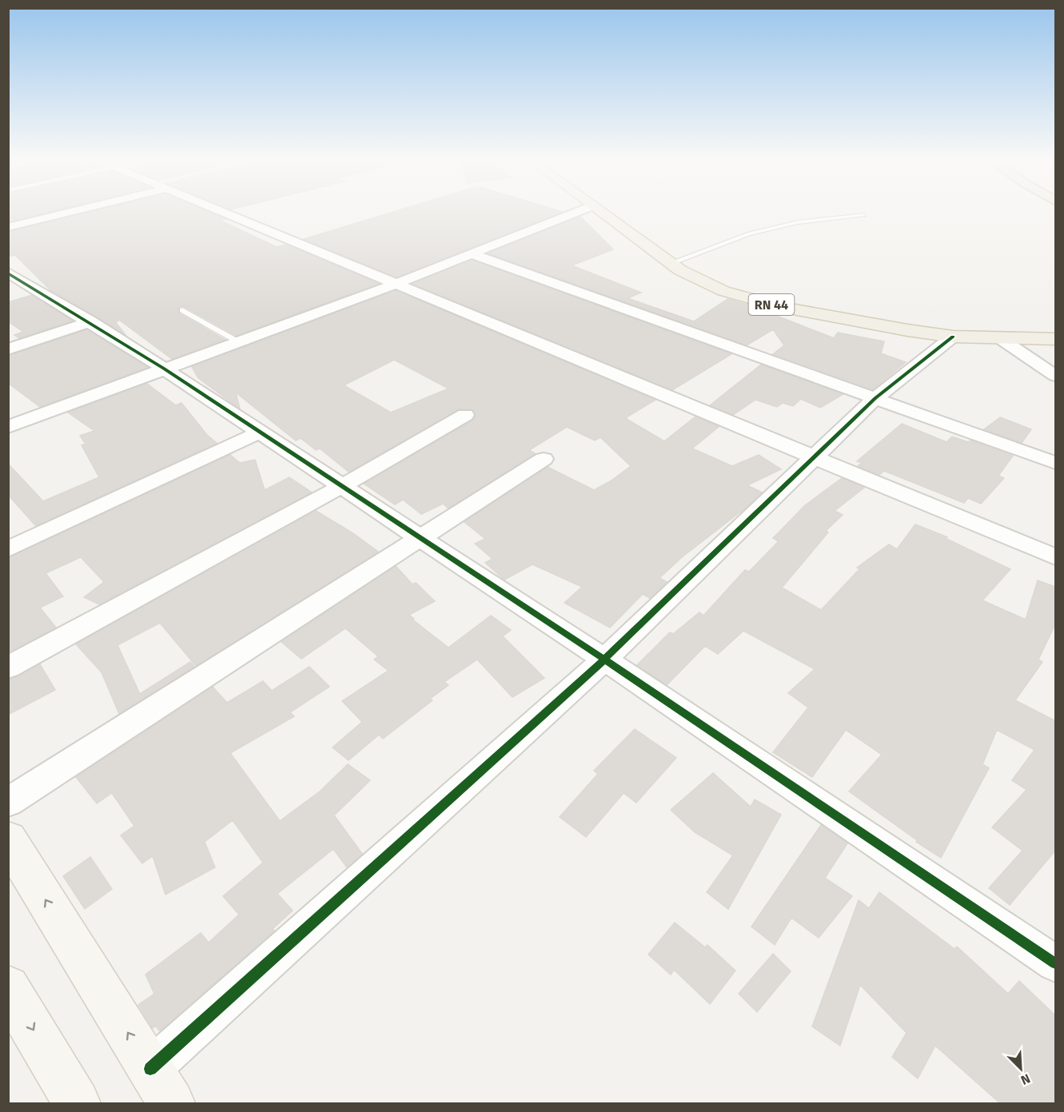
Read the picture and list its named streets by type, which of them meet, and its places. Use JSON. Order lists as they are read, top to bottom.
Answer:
{
  "streets": {
    "main road": ["RN 44"]
  },
  "north": "bottom right"
}
